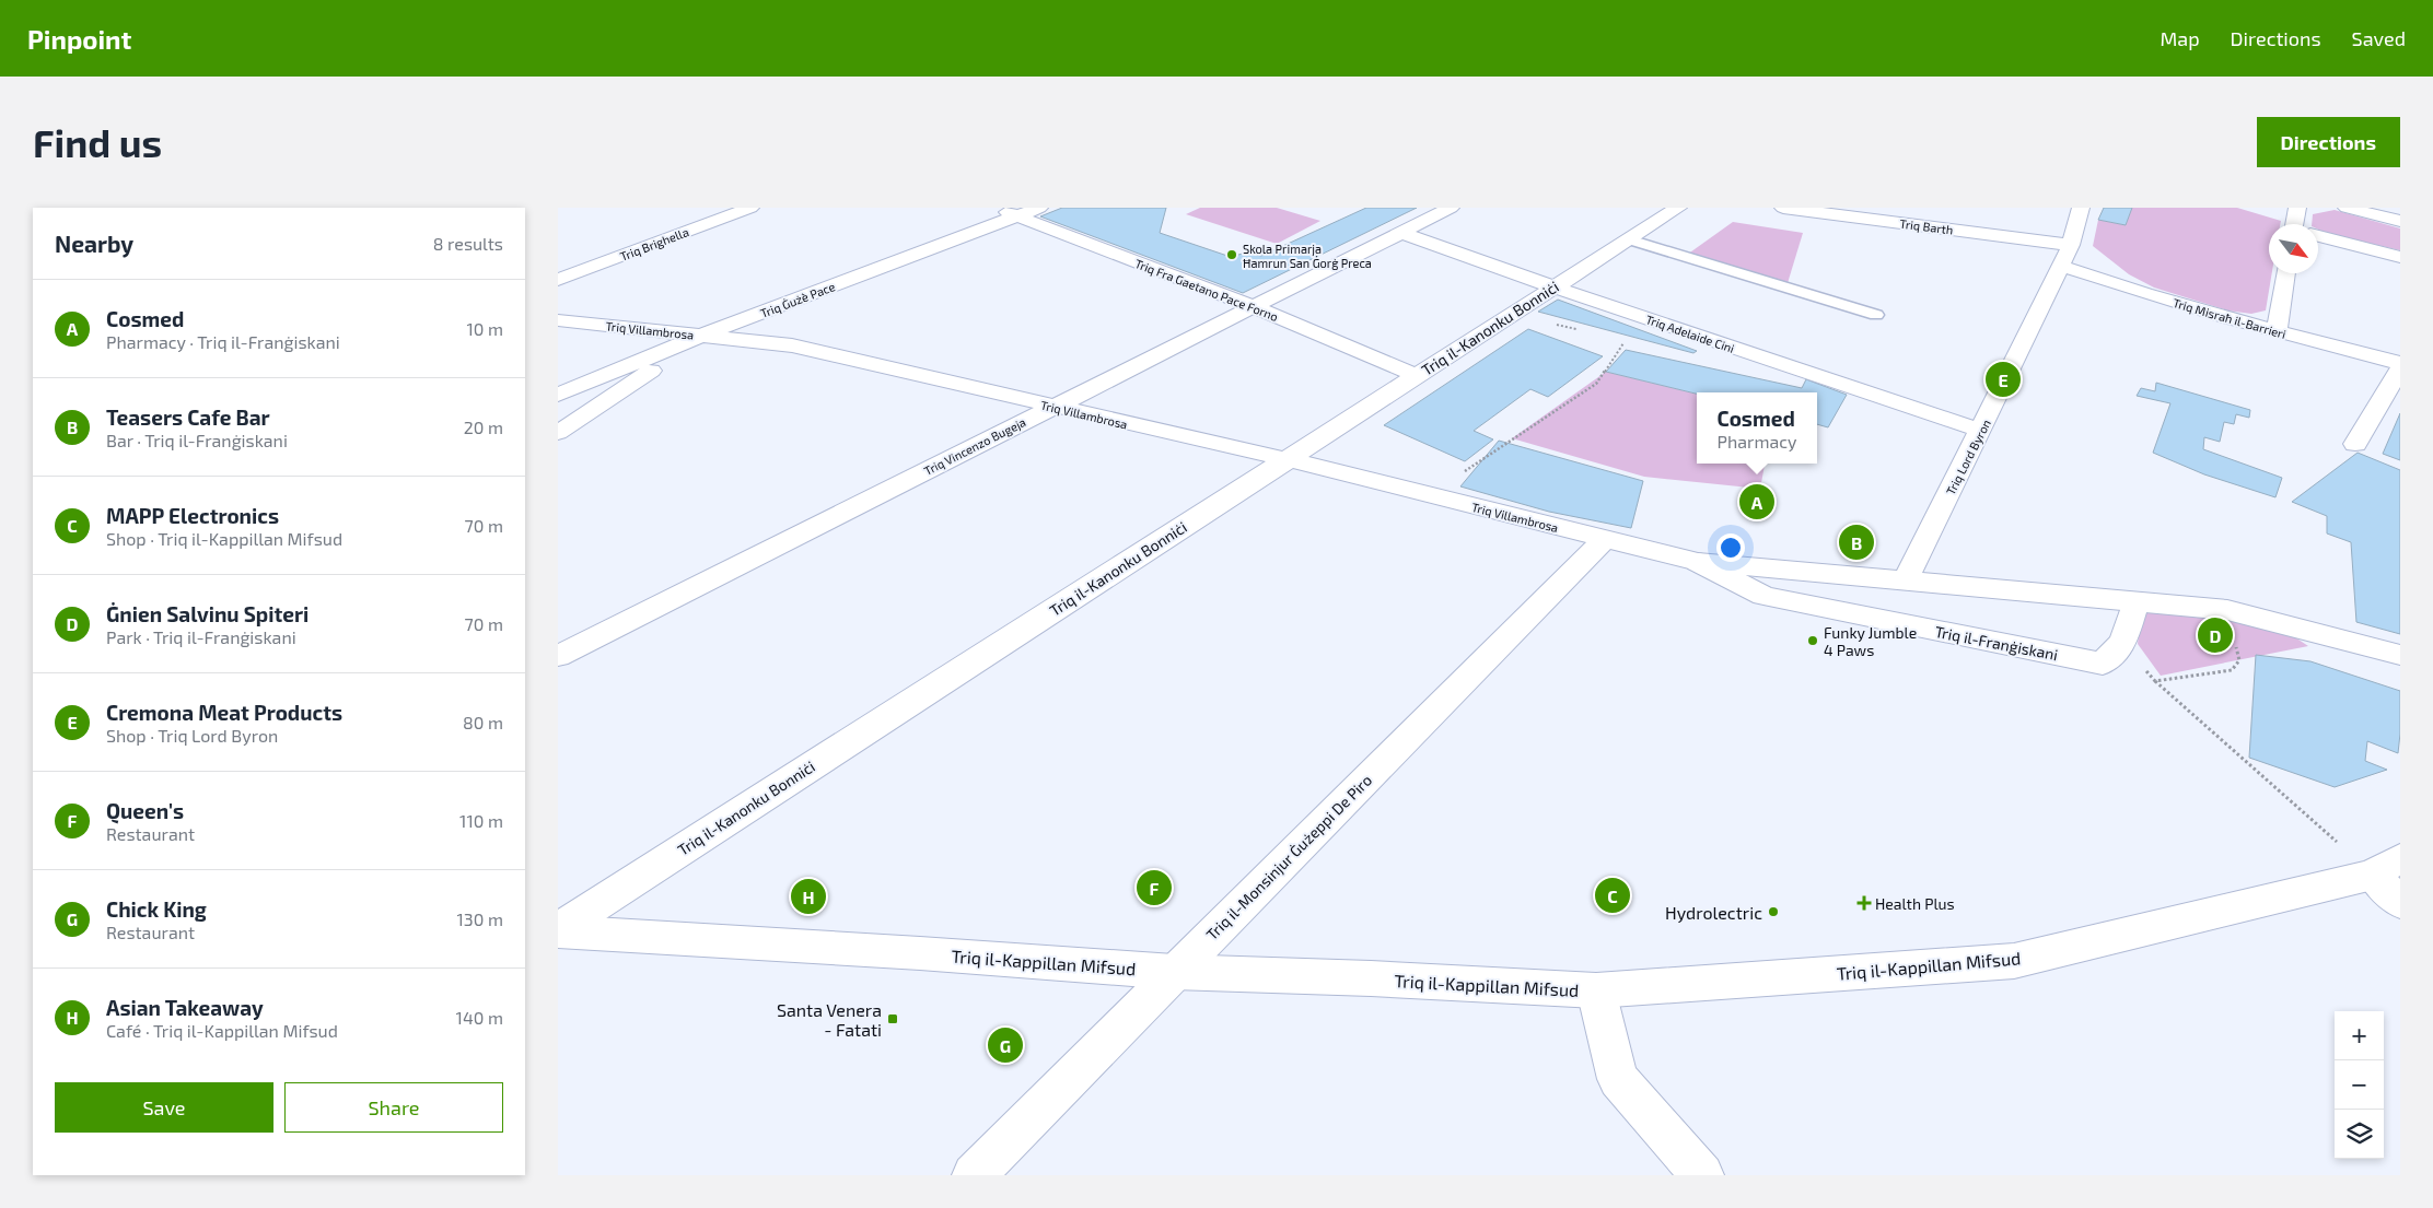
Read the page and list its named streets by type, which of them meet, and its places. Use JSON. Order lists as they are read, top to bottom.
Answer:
{
  "streets": {
    "street": [
      "Triq Barth",
      "Triq Brighella",
      "Triq Fra Gaetano Pace Forno",
      "Triq Ġużè Pace",
      "Triq Misraħ il-Barrieri",
      "Triq il-Kanonku Bonniċi",
      "Triq Villambrosa",
      "Triq Adelaide Cini",
      "Triq Vincenzo Bugeja",
      "Triq Lord Byron",
      "Triq il-Franġiskani",
      "Triq il-Monsinjur Ġużeppi De Piro",
      "Triq il-Kappillan Mifsud"
    ]
  },
  "crossings": [
    ["Triq Barth", "Triq Lord Byron"],
    ["Triq Fra Gaetano Pace Forno", "Triq Ġużè Pace"],
    ["Triq Fra Gaetano Pace Forno", "Triq il-Kanonku Bonniċi"],
    ["Triq Fra Gaetano Pace Forno", "Triq Vincenzo Bugeja"],
    ["Triq Ġużè Pace", "Triq Villambrosa"],
    ["Triq Misraħ il-Barrieri", "Triq Lord Byron"],
    ["Triq il-Kanonku Bonniċi", "Triq Villambrosa"],
    ["Triq il-Kanonku Bonniċi", "Triq Adelaide Cini"],
    ["Triq il-Kanonku Bonniċi", "Triq il-Kappillan Mifsud"],
    ["Triq Villambrosa", "Triq Vincenzo Bugeja"],
    ["Triq Villambrosa", "Triq il-Franġiskani"],
    ["Triq Villambrosa", "Triq il-Monsinjur Ġużeppi De Piro"],
    ["Triq Adelaide Cini", "Triq Vincenzo Bugeja"],
    ["Triq Adelaide Cini", "Triq Lord Byron"],
    ["Triq Lord Byron", "Triq il-Franġiskani"],
    ["Triq il-Franġiskani", "Triq il-Monsinjur Ġużeppi De Piro"],
    ["Triq il-Monsinjur Ġużeppi De Piro", "Triq il-Kappillan Mifsud"]
  ],
  "places": {
    "other": ["Skola Primarja Ħamrun San Ġorġ Preca", "Funky Jumble 4 Paws", "Hydrolectric"],
    "health": ["Health Plus"],
    "transit": ["Santa Venera - Fatati"]
  },
  "north": "bottom right",
  "page": {
    "header": "Pinpoint",
    "nav": ["Map", "Directions", "Saved"],
    "buttons": [
      "Directions",
      ["Save", "Share"]
    ],
    "title": "Find us",
    "heading": ["Nearby", "8 results"],
    "list": [
      {
        "mark": "A",
        "name": "Cosmed",
        "note": "Pharmacy · Triq il-Franġiskani",
        "value": "10 m"
      },
      {
        "mark": "B",
        "name": "Teasers Cafe Bar",
        "note": "Bar · Triq il-Franġiskani",
        "value": "20 m"
      },
      {
        "mark": "C",
        "name": "MAPP Electronics",
        "note": "Shop · Triq il-Kappillan Mifsud",
        "value": "70 m"
      },
      {
        "mark": "D",
        "name": "Ġnien Salvinu Spiteri",
        "note": "Park · Triq il-Franġiskani",
        "value": "70 m"
      },
      {
        "mark": "E",
        "name": "Cremona Meat Products",
        "note": "Shop · Triq Lord Byron",
        "value": "80 m"
      },
      {
        "mark": "F",
        "name": "Queen's",
        "note": "Restaurant",
        "value": "110 m"
      },
      {
        "mark": "G",
        "name": "Chick King",
        "note": "Restaurant",
        "value": "130 m"
      },
      {
        "mark": "H",
        "name": "Asian Takeaway",
        "note": "Café · Triq il-Kappillan Mifsud",
        "value": "140 m"
      }
    ],
    "pins": [
      "E",
      "A",
      "B",
      "D",
      "F",
      "C",
      "H",
      "G"
    ],
    "popup": ["Cosmed", "Pharmacy"],
    "map_buttons": ["+", "−"]
  }
}
